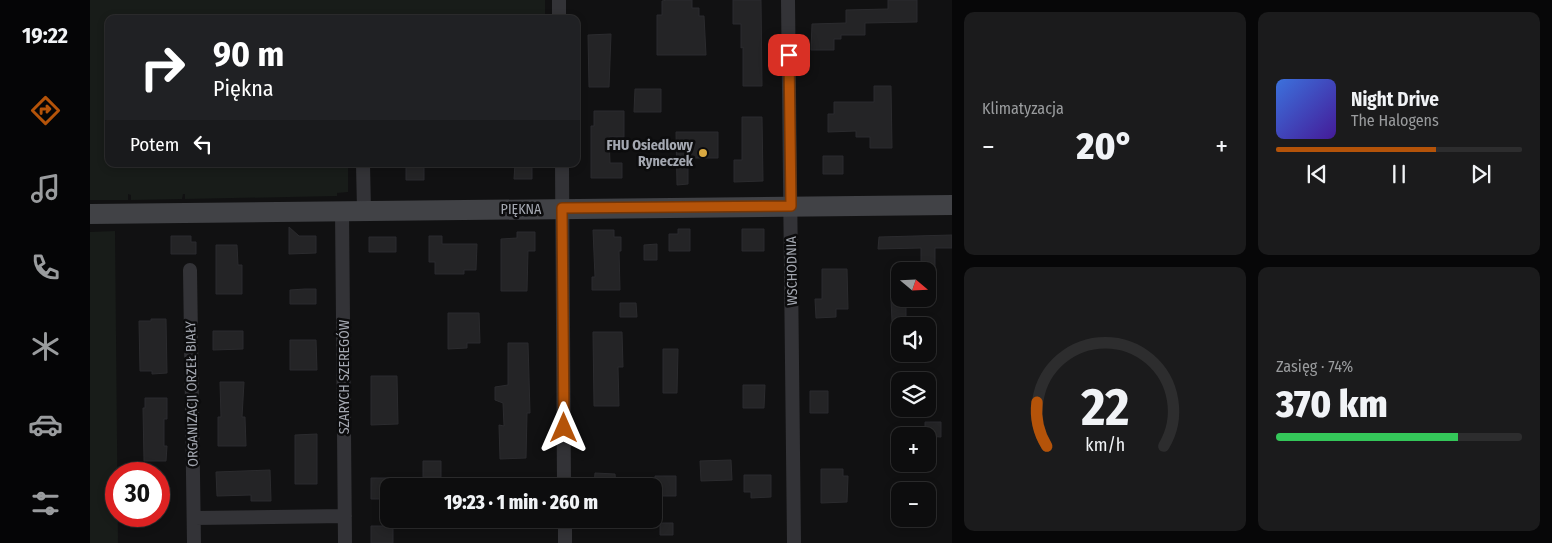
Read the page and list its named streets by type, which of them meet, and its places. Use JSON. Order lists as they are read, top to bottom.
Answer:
{
  "streets": {
    "street": [
      "PIĘKNA",
      "WSCHODNIA",
      "SZARYCH SZEREGÓW",
      "ORGANIZACJI ORZEŁ BIAŁY"
    ]
  },
  "crossings": [
    ["PIĘKNA", "WSCHODNIA"],
    ["PIĘKNA", "SZARYCH SZEREGÓW"]
  ],
  "places": ["FHU Osiedlowy Ryneczek"],
  "north": "right",
  "page": {
    "tabs": "19:22",
    "tile": [
      "Klimatyzacja",
      ["Zasięg · 74%", "370 km"]
    ],
    "turn": ["90 m", "Piękna"],
    "song": ["Night Drive", "The Halogens"],
    "then": "Potem",
    "heat": ["−", "20°", "+"],
    "map_buttons": ["+", "−"],
    "limit": "30",
    "trip": "19:23 · 1 min · 260 m",
    "gauge": ["22", "km/h"]
  }
}
